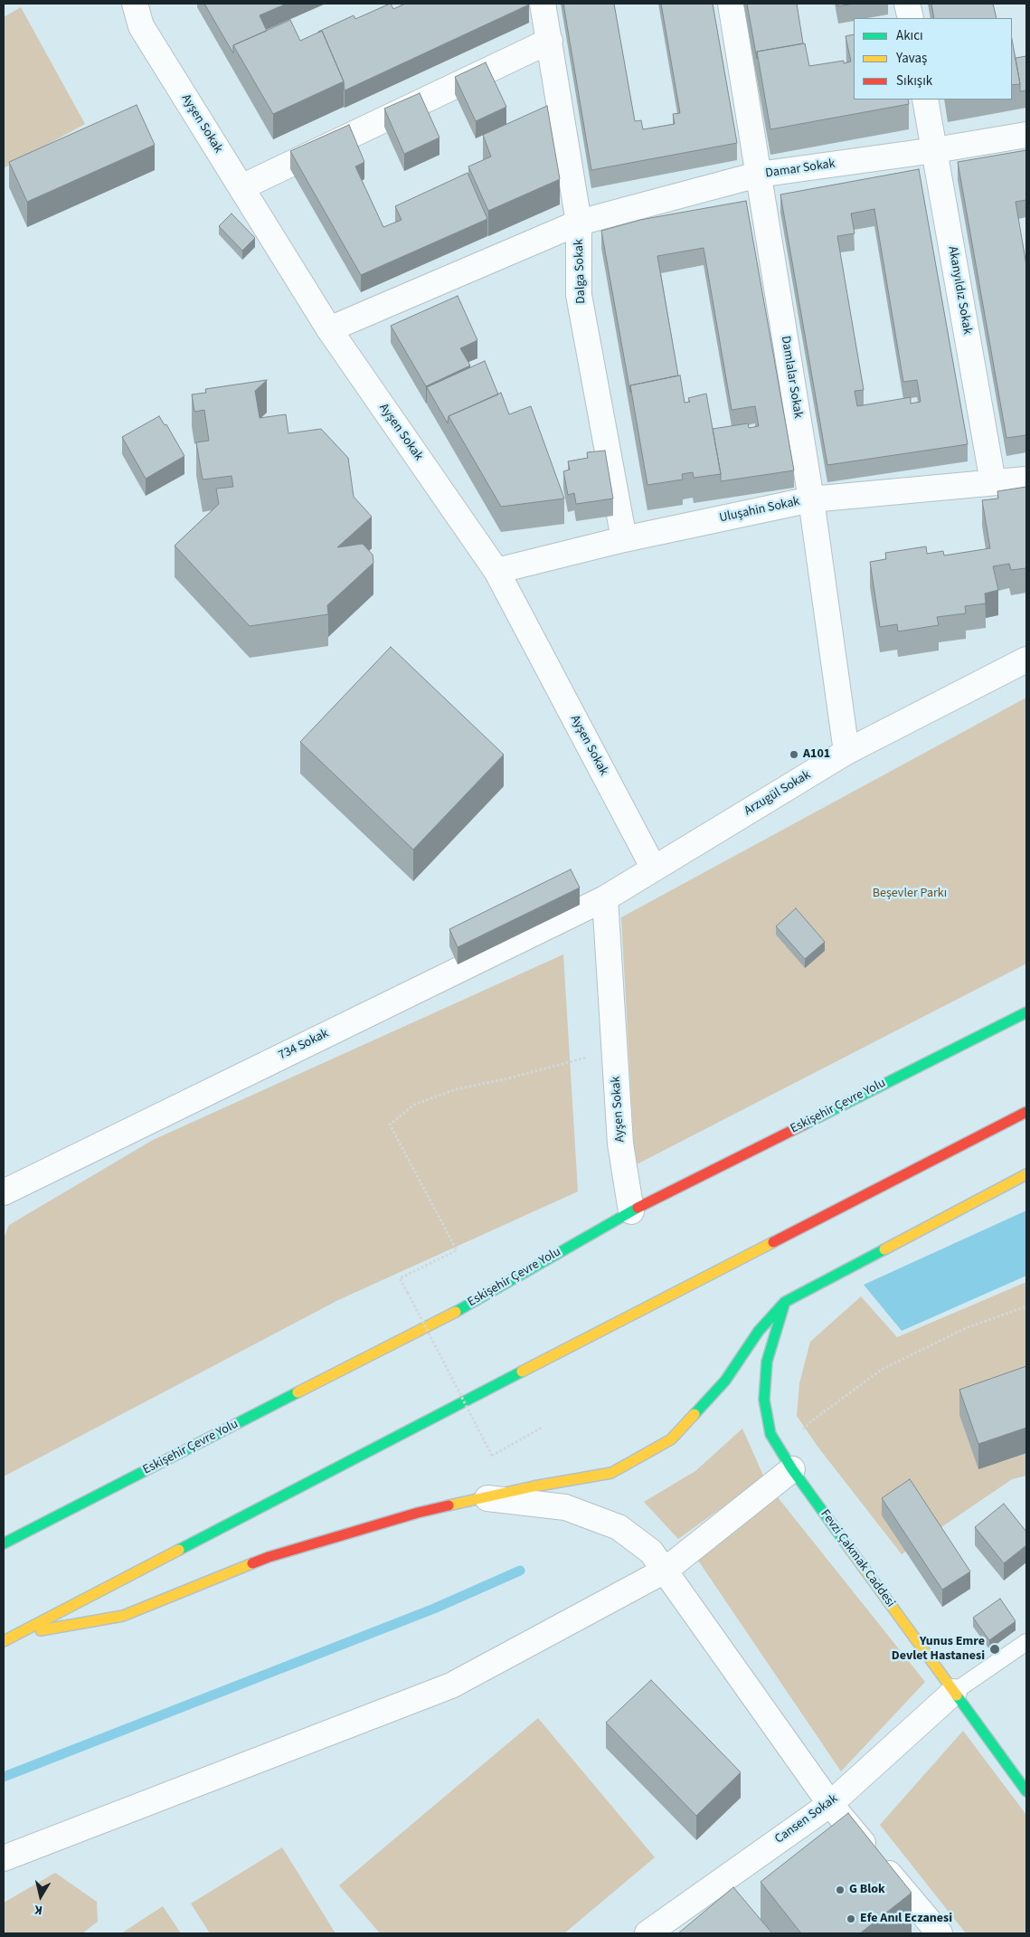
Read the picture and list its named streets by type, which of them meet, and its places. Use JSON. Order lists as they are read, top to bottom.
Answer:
{
  "streets": {
    "main road": ["Eskişehir Çevre Yolu", "Fevzi Çakmak Caddesi"],
    "street": [
      "Ayşen Sokak",
      "Damar Sokak",
      "Dalga Sokak",
      "Akanyıldız Sokak",
      "Damlalar Sokak",
      "Uluşahin Sokak",
      "Arzugül Sokak",
      "734 Sokak",
      "Cansen Sokak"
    ]
  },
  "crossings": [
    ["Ayşen Sokak", "Damar Sokak"],
    ["Ayşen Sokak", "Uluşahin Sokak"],
    ["Ayşen Sokak", "Arzugül Sokak"],
    ["Ayşen Sokak", "734 Sokak"],
    ["Ayşen Sokak", "Eskişehir Çevre Yolu"],
    ["Damar Sokak", "Dalga Sokak"],
    ["Damar Sokak", "Akanyıldız Sokak"],
    ["Damar Sokak", "Damlalar Sokak"],
    ["Dalga Sokak", "Uluşahin Sokak"],
    ["Akanyıldız Sokak", "Uluşahin Sokak"],
    ["Damlalar Sokak", "Uluşahin Sokak"],
    ["Damlalar Sokak", "Arzugül Sokak"],
    ["Arzugül Sokak", "734 Sokak"],
    ["Fevzi Çakmak Caddesi", "Cansen Sokak"]
  ],
  "parks": ["Beşevler Parkı"],
  "places": [
    "A101",
    "Yunus Emre Devlet Hastanesi",
    "G Blok",
    "Efe Anıl Eczanesi"
  ],
  "legend": ["Akıcı", "Yavaş", "Sıkışık"],
  "north": "bottom"
}
